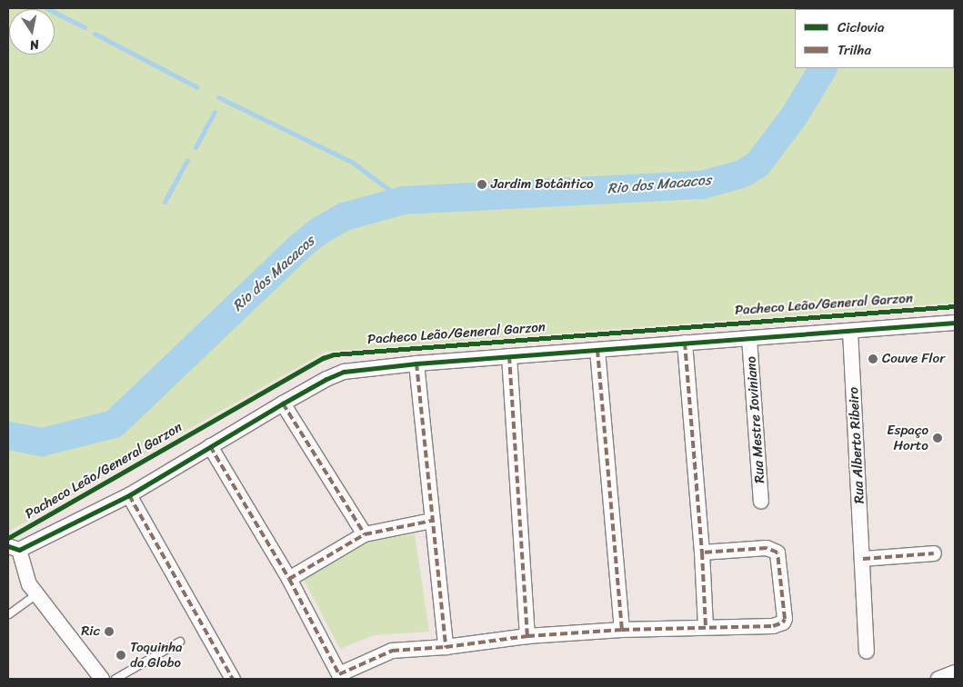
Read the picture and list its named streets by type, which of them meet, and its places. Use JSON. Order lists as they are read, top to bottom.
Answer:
{
  "streets": {
    "street": ["Rua Mestre Ioviniano", "Rua Alberto Ribeiro"],
    "cycle path": ["Pacheco Leão/General Garzon"]
  },
  "water": ["Rio dos Macacos"],
  "places": [
    "Jardim Botântico",
    "Couve Flor",
    "Espaço Horto",
    "Ric",
    "Toquinha da Globo"
  ],
  "legend": ["Ciclovia", "Trilha"],
  "north": "bottom"
}
